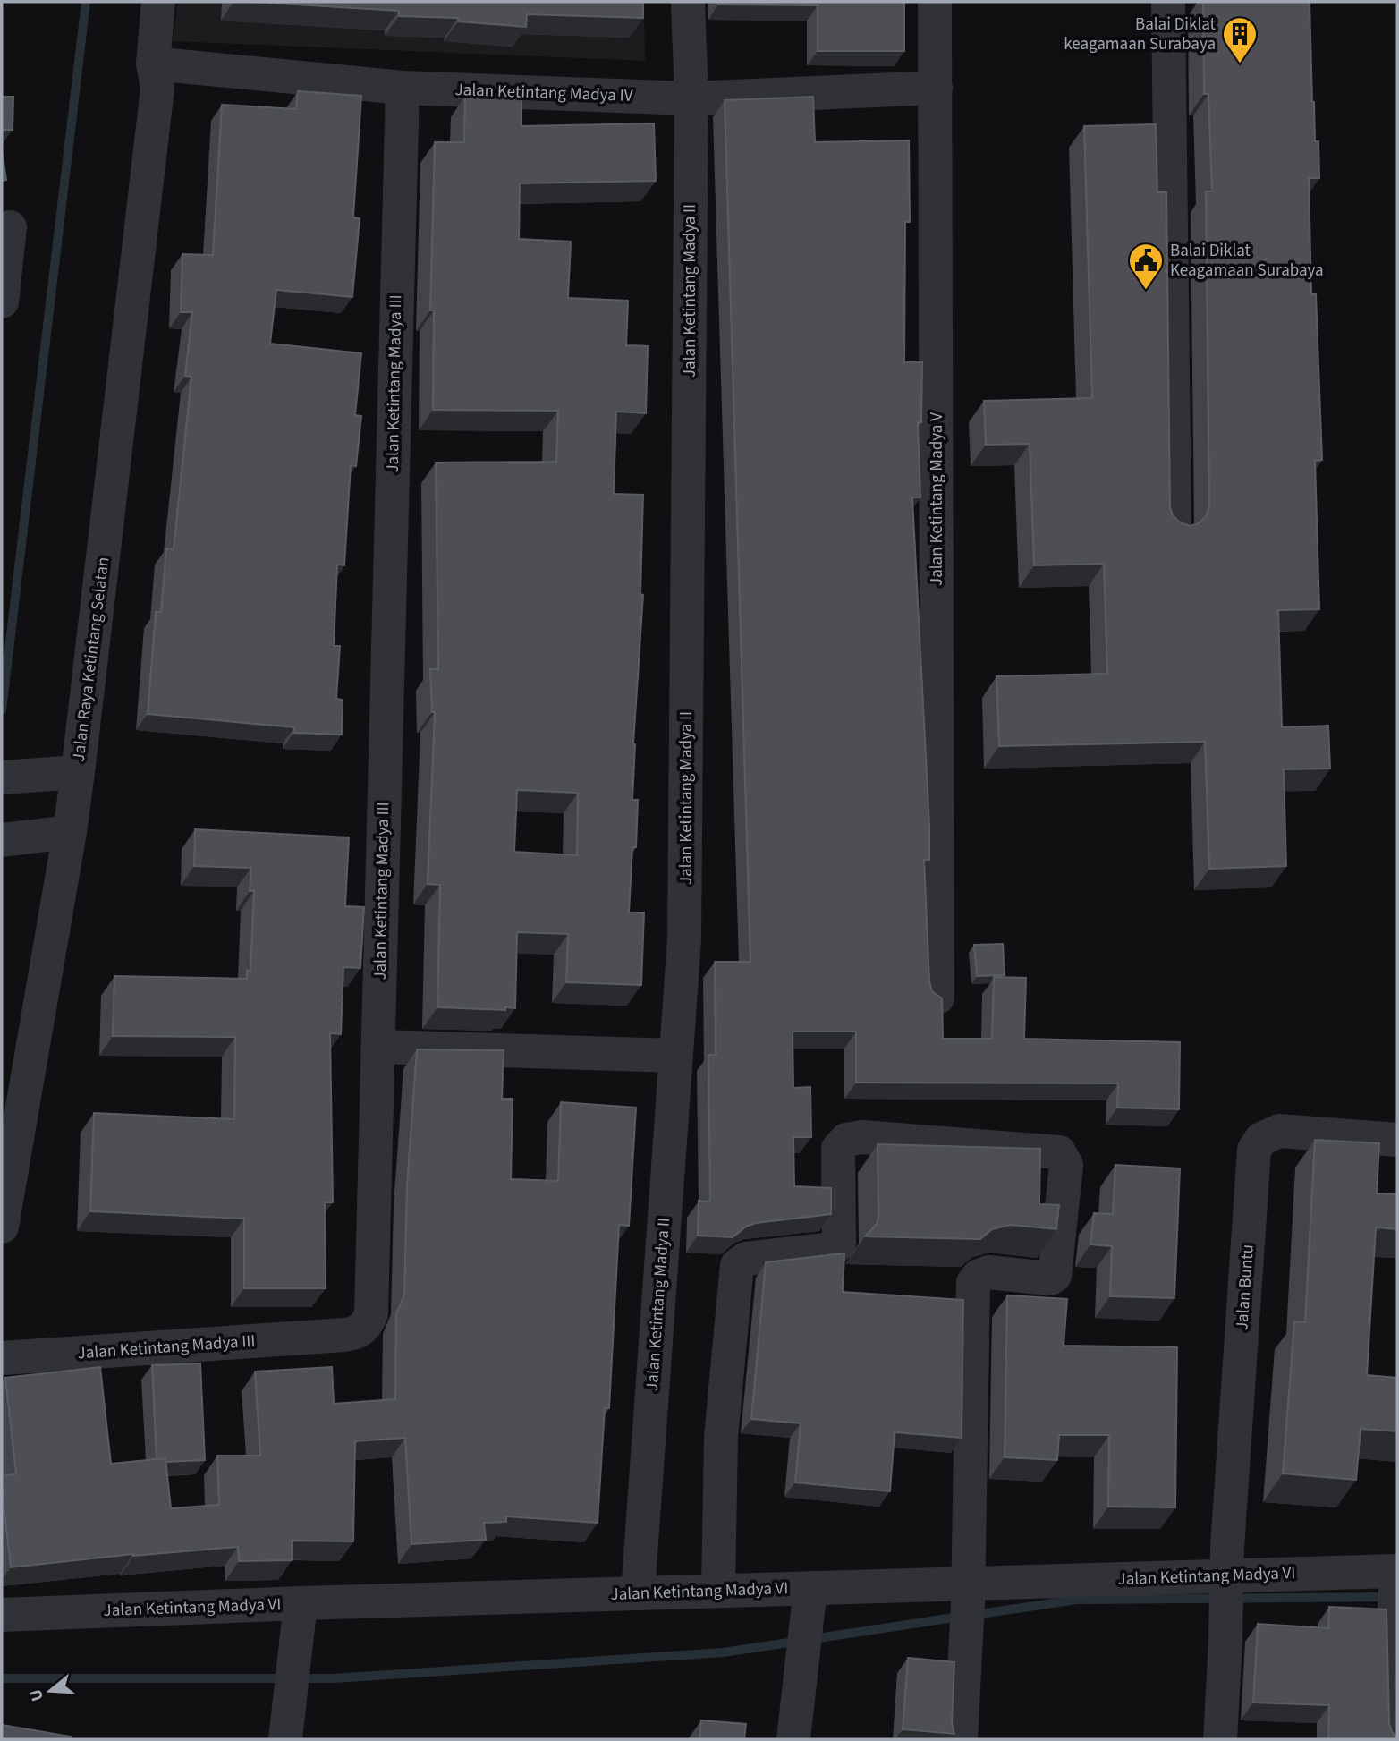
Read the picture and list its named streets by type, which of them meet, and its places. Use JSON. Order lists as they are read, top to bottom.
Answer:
{
  "streets": {
    "street": [
      "Jalan Ketintang Madya IV",
      "Jalan Ketintang Madya II",
      "Jalan Ketintang Madya III",
      "Jalan Ketintang Madya V",
      "Jalan Raya Ketintang Selatan",
      "Jalan Buntu",
      "Jalan Ketintang Madya VI"
    ]
  },
  "crossings": [
    ["Jalan Ketintang Madya IV", "Jalan Ketintang Madya II"],
    ["Jalan Ketintang Madya IV", "Jalan Ketintang Madya III"],
    ["Jalan Ketintang Madya IV", "Jalan Ketintang Madya V"],
    ["Jalan Ketintang Madya IV", "Jalan Raya Ketintang Selatan"],
    ["Jalan Ketintang Madya II", "Jalan Ketintang Madya VI"],
    ["Jalan Buntu", "Jalan Ketintang Madya VI"]
  ],
  "places": {
    "building": ["Balai Diklat keagamaan Surabaya"],
    "public building": ["Balai Diklat Keagamaan Surabaya"]
  },
  "north": "left"
}
